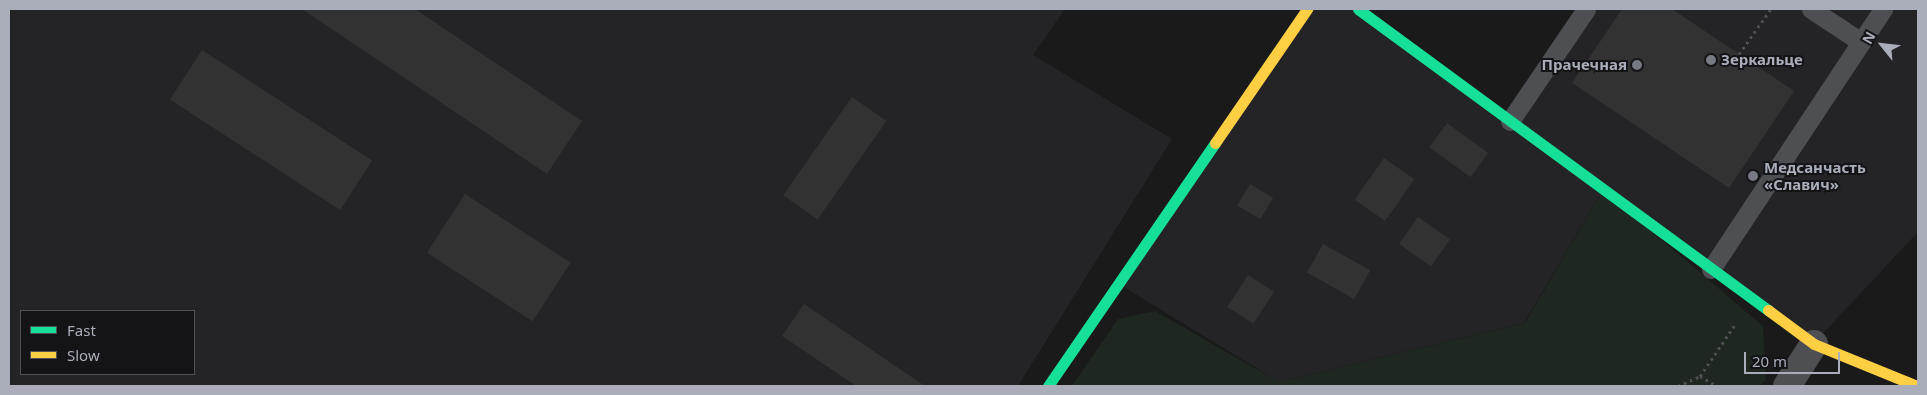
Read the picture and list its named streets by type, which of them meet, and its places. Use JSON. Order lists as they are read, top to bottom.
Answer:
{
  "places": ["Зеркальце", "Прачечная", "Медсанчасть «Славич»"],
  "legend": ["Fast", "Slow"],
  "scale_bar": "20 m",
  "north": "top left"
}
